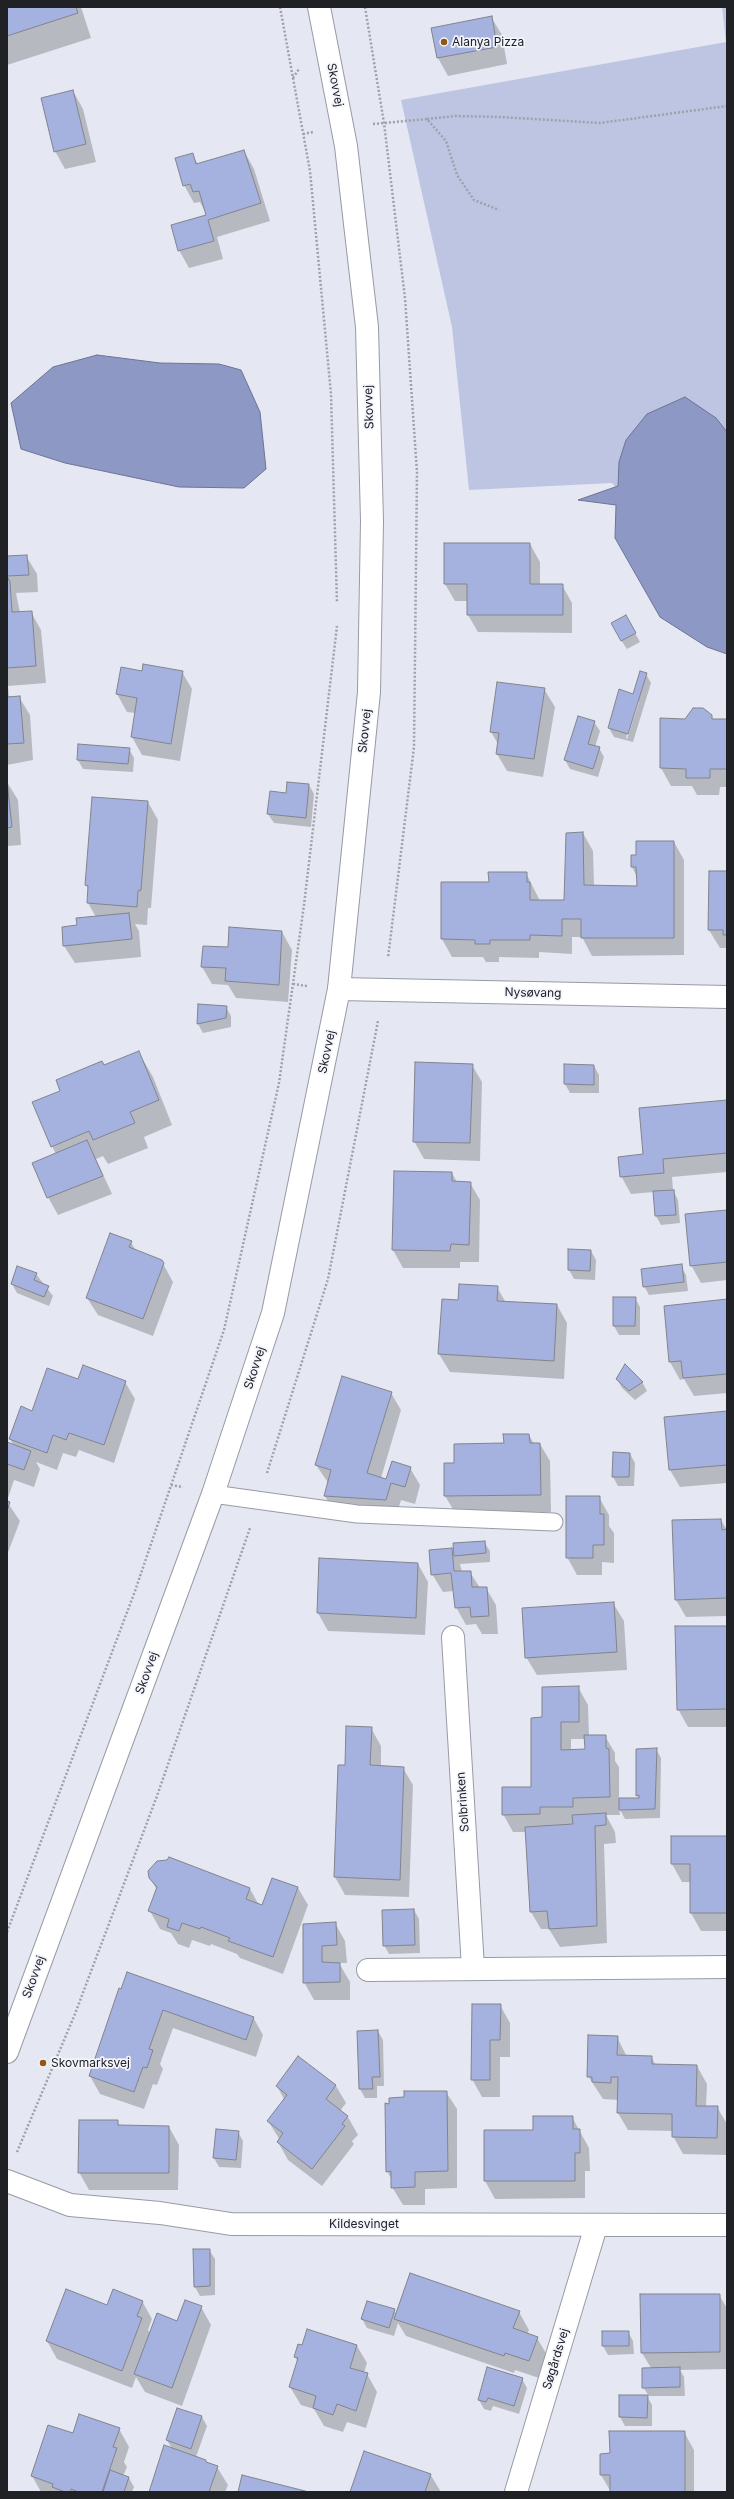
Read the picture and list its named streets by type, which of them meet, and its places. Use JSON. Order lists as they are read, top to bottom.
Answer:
{
  "streets": {
    "street": [
      "Skovvej",
      "Nysøvang",
      "Solbrinken",
      "Kildesvinget",
      "Søgårdsvej"
    ]
  },
  "crossings": [
    ["Skovvej", "Nysøvang"],
    ["Kildesvinget", "Søgårdsvej"]
  ],
  "places": ["Alanya Pizza", "Skovmarksvej"]
}
